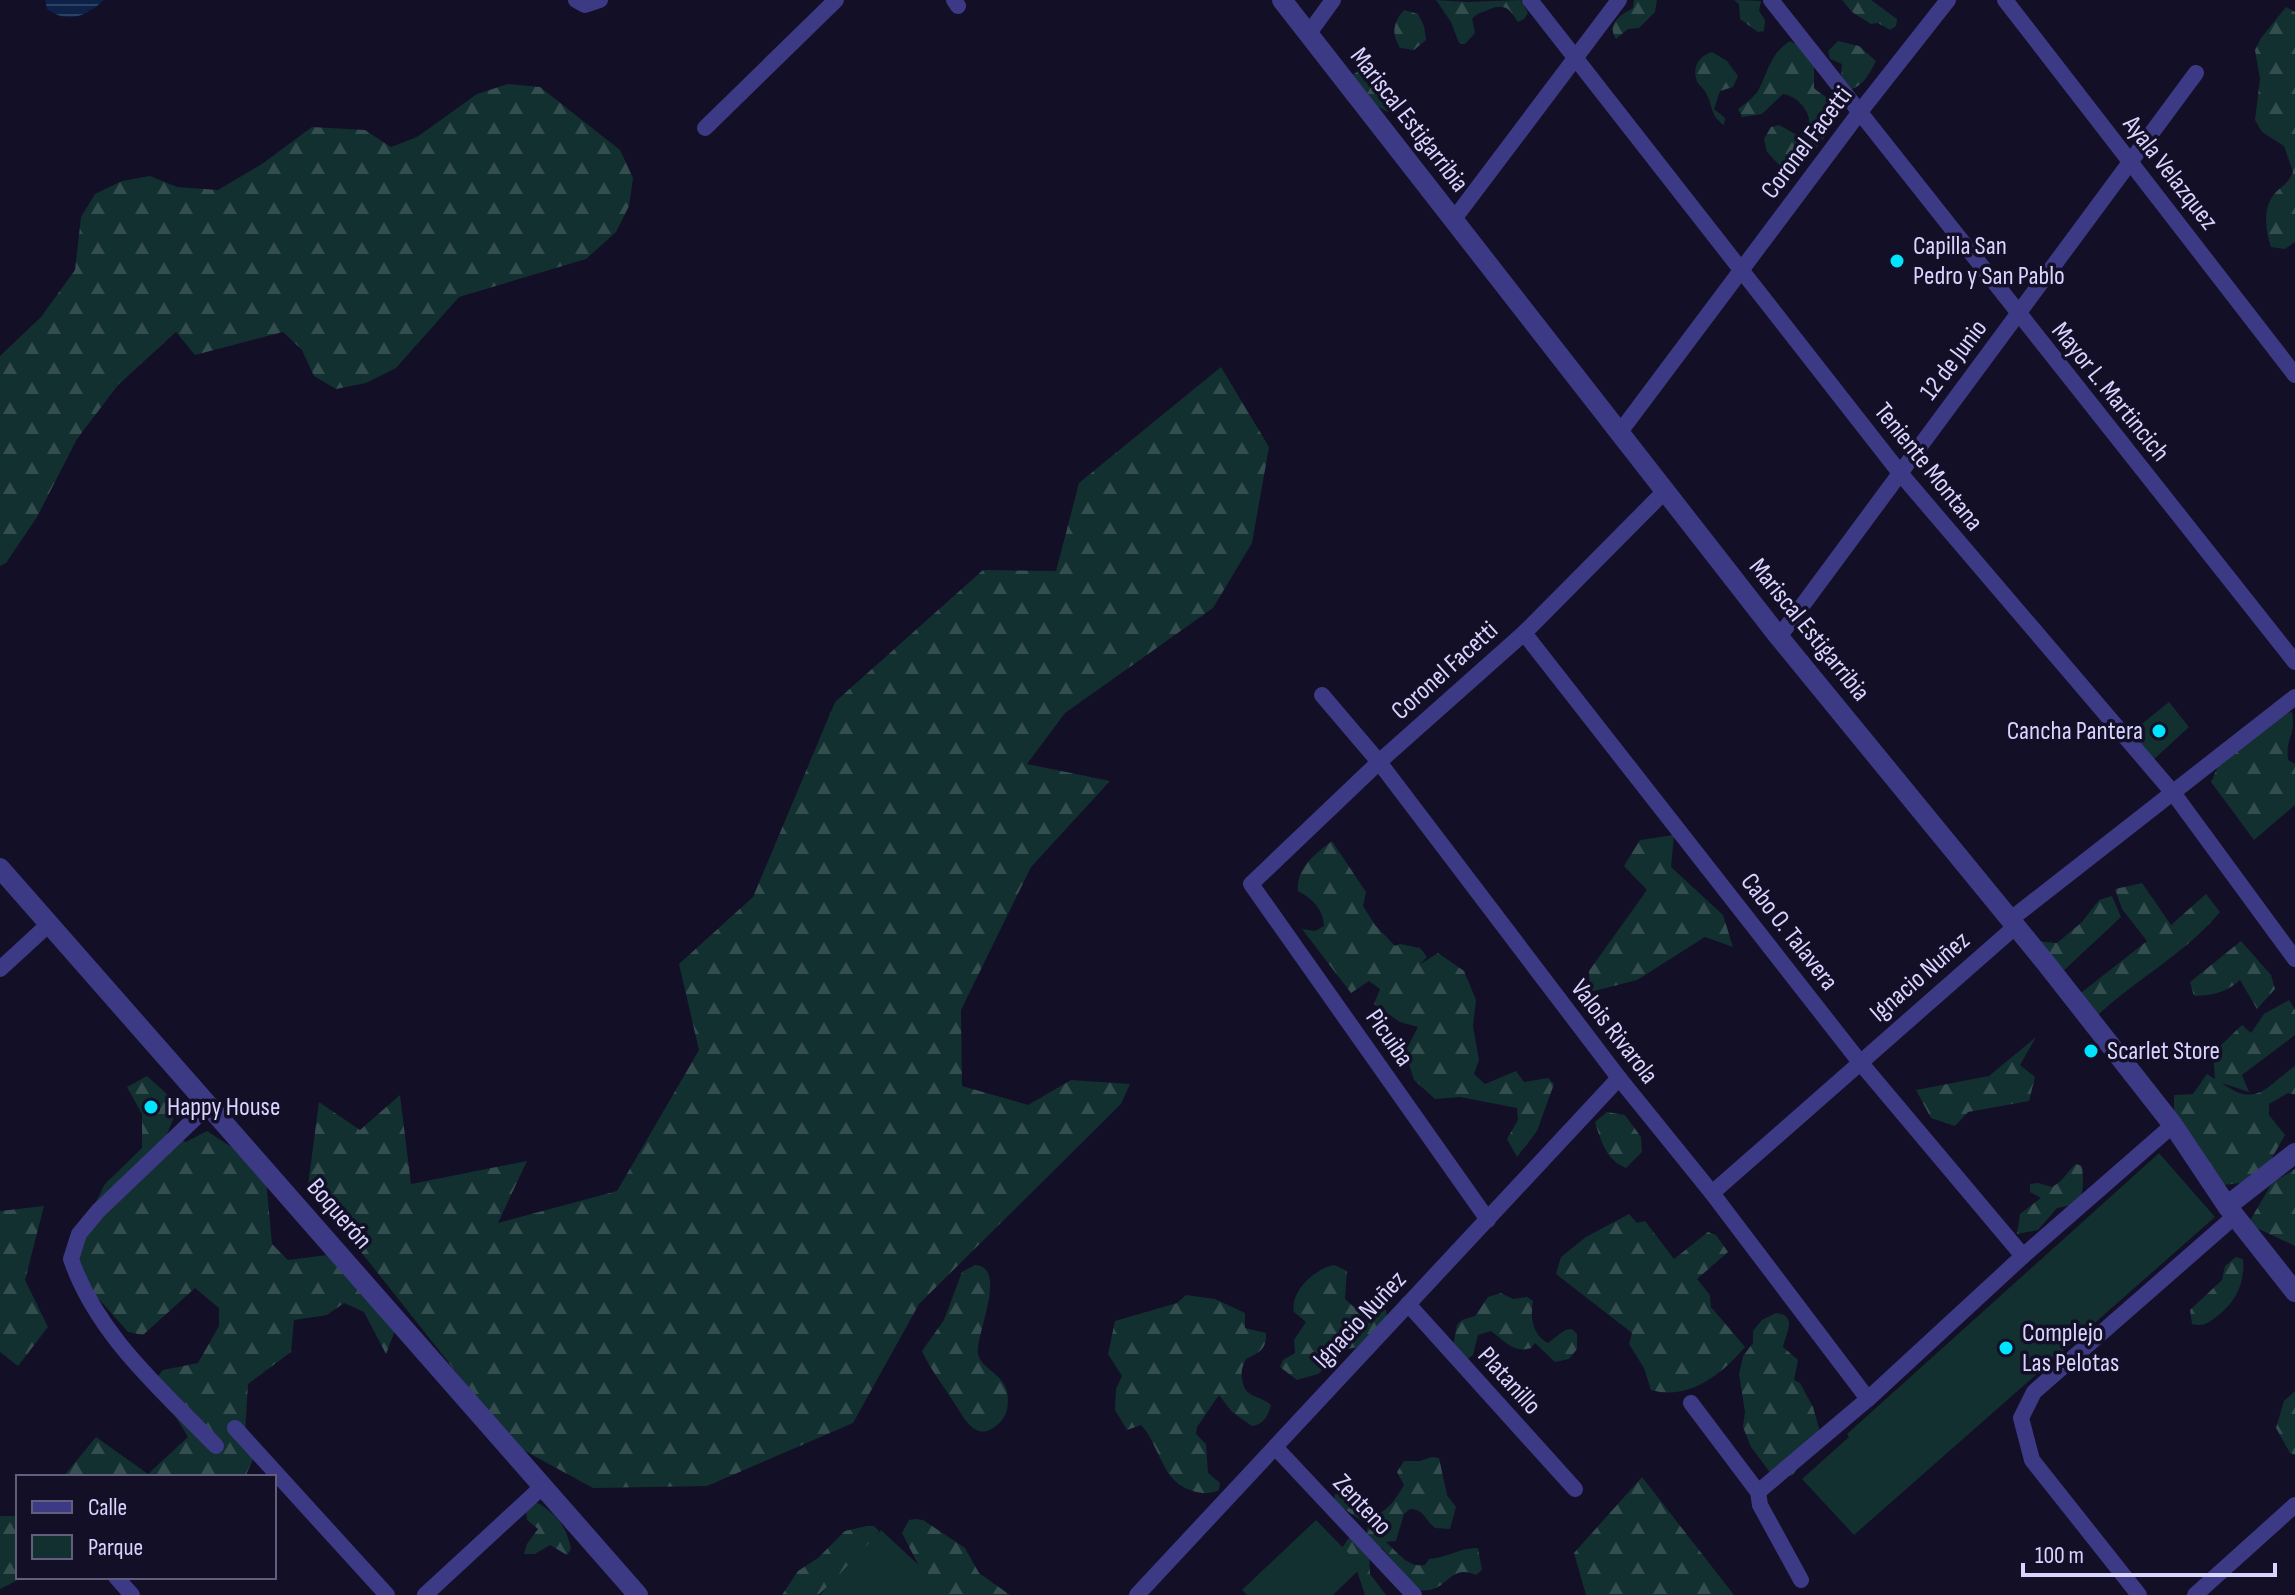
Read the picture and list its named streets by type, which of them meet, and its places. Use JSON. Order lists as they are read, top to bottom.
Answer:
{
  "streets": {
    "street": [
      "Mariscal Estigarribia",
      "Coronel Facetti",
      "Ayala Velazquez",
      "12 de Junio",
      "Mayor L. Martincich",
      "Teniente Montana",
      "Cabo O. Talavera",
      "Ignacio Nuñez",
      "Valois Rivarola",
      "Picuiba",
      "Boquerón",
      "Platanillo",
      "Zenteno"
    ]
  },
  "crossings": [
    ["Mariscal Estigarribia", "Coronel Facetti"],
    ["Mariscal Estigarribia", "12 de Junio"],
    ["Mariscal Estigarribia", "Ignacio Nuñez"],
    ["Coronel Facetti", "Mayor L. Martincich"],
    ["Coronel Facetti", "Teniente Montana"],
    ["Coronel Facetti", "Cabo O. Talavera"],
    ["Coronel Facetti", "Valois Rivarola"],
    ["Coronel Facetti", "Picuiba"],
    ["Ayala Velazquez", "12 de Junio"],
    ["12 de Junio", "Mayor L. Martincich"],
    ["12 de Junio", "Teniente Montana"],
    ["Teniente Montana", "Ignacio Nuñez"],
    ["Cabo O. Talavera", "Ignacio Nuñez"],
    ["Ignacio Nuñez", "Valois Rivarola"],
    ["Ignacio Nuñez", "Picuiba"],
    ["Ignacio Nuñez", "Platanillo"],
    ["Ignacio Nuñez", "Zenteno"]
  ],
  "places": [
    "Capilla San Pedro y San Pablo",
    "Cancha Pantera",
    "Scarlet Store",
    "Happy House",
    "Complejo Las Pelotas"
  ],
  "legend": ["Calle", "Parque"],
  "scale_bar": "100 m"
}
